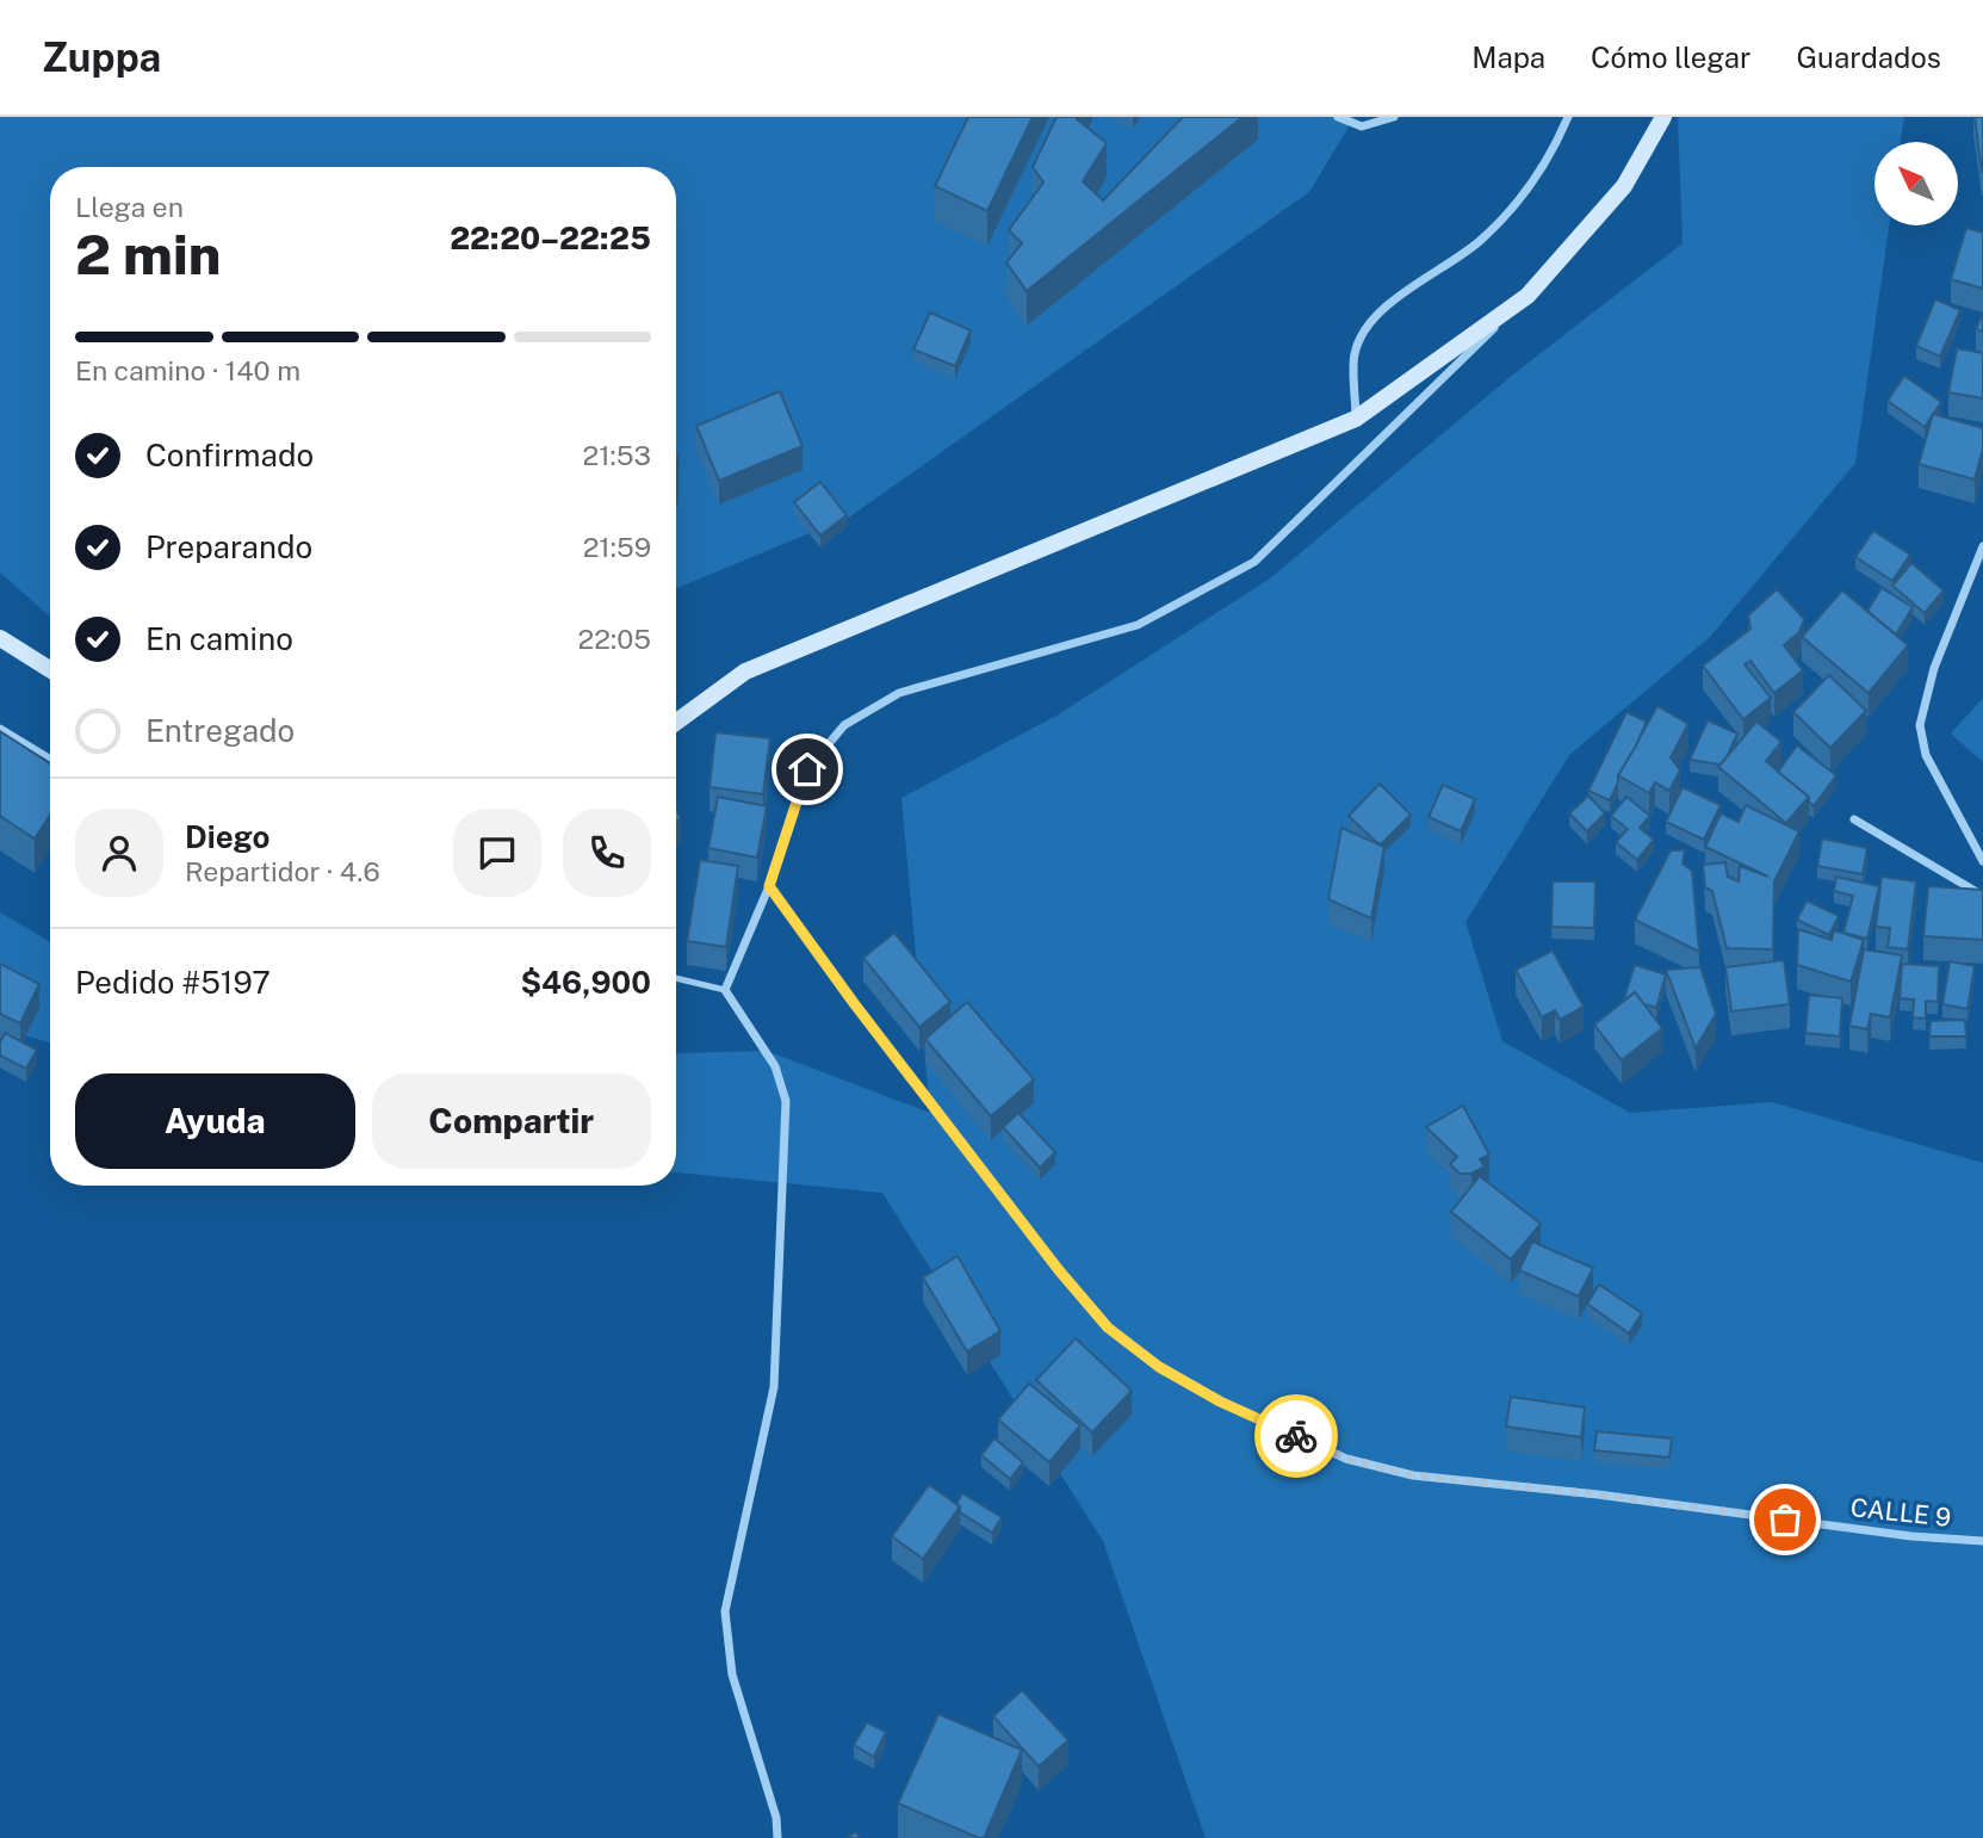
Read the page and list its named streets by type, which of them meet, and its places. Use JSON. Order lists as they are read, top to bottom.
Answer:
{
  "streets": {
    "street": ["CALLE 9"]
  },
  "north": "top left",
  "page": {
    "header": "Zuppa",
    "nav": ["Mapa", "Cómo llegar", "Guardados"],
    "heading": ["2 min", "Llega en", "22:20–22:25"],
    "panel": [
      "Diego",
      "Repartidor · 4.6",
      "Pedido #5197",
      "$46,900"
    ],
    "bar": "En camino · 140 m",
    "list": [
      ["Confirmado", "21:53"],
      ["Preparando", "21:59"],
      ["En camino", "22:05"],
      "Entregado"
    ],
    "buttons": ["Ayuda", "Compartir"]
  }
}
